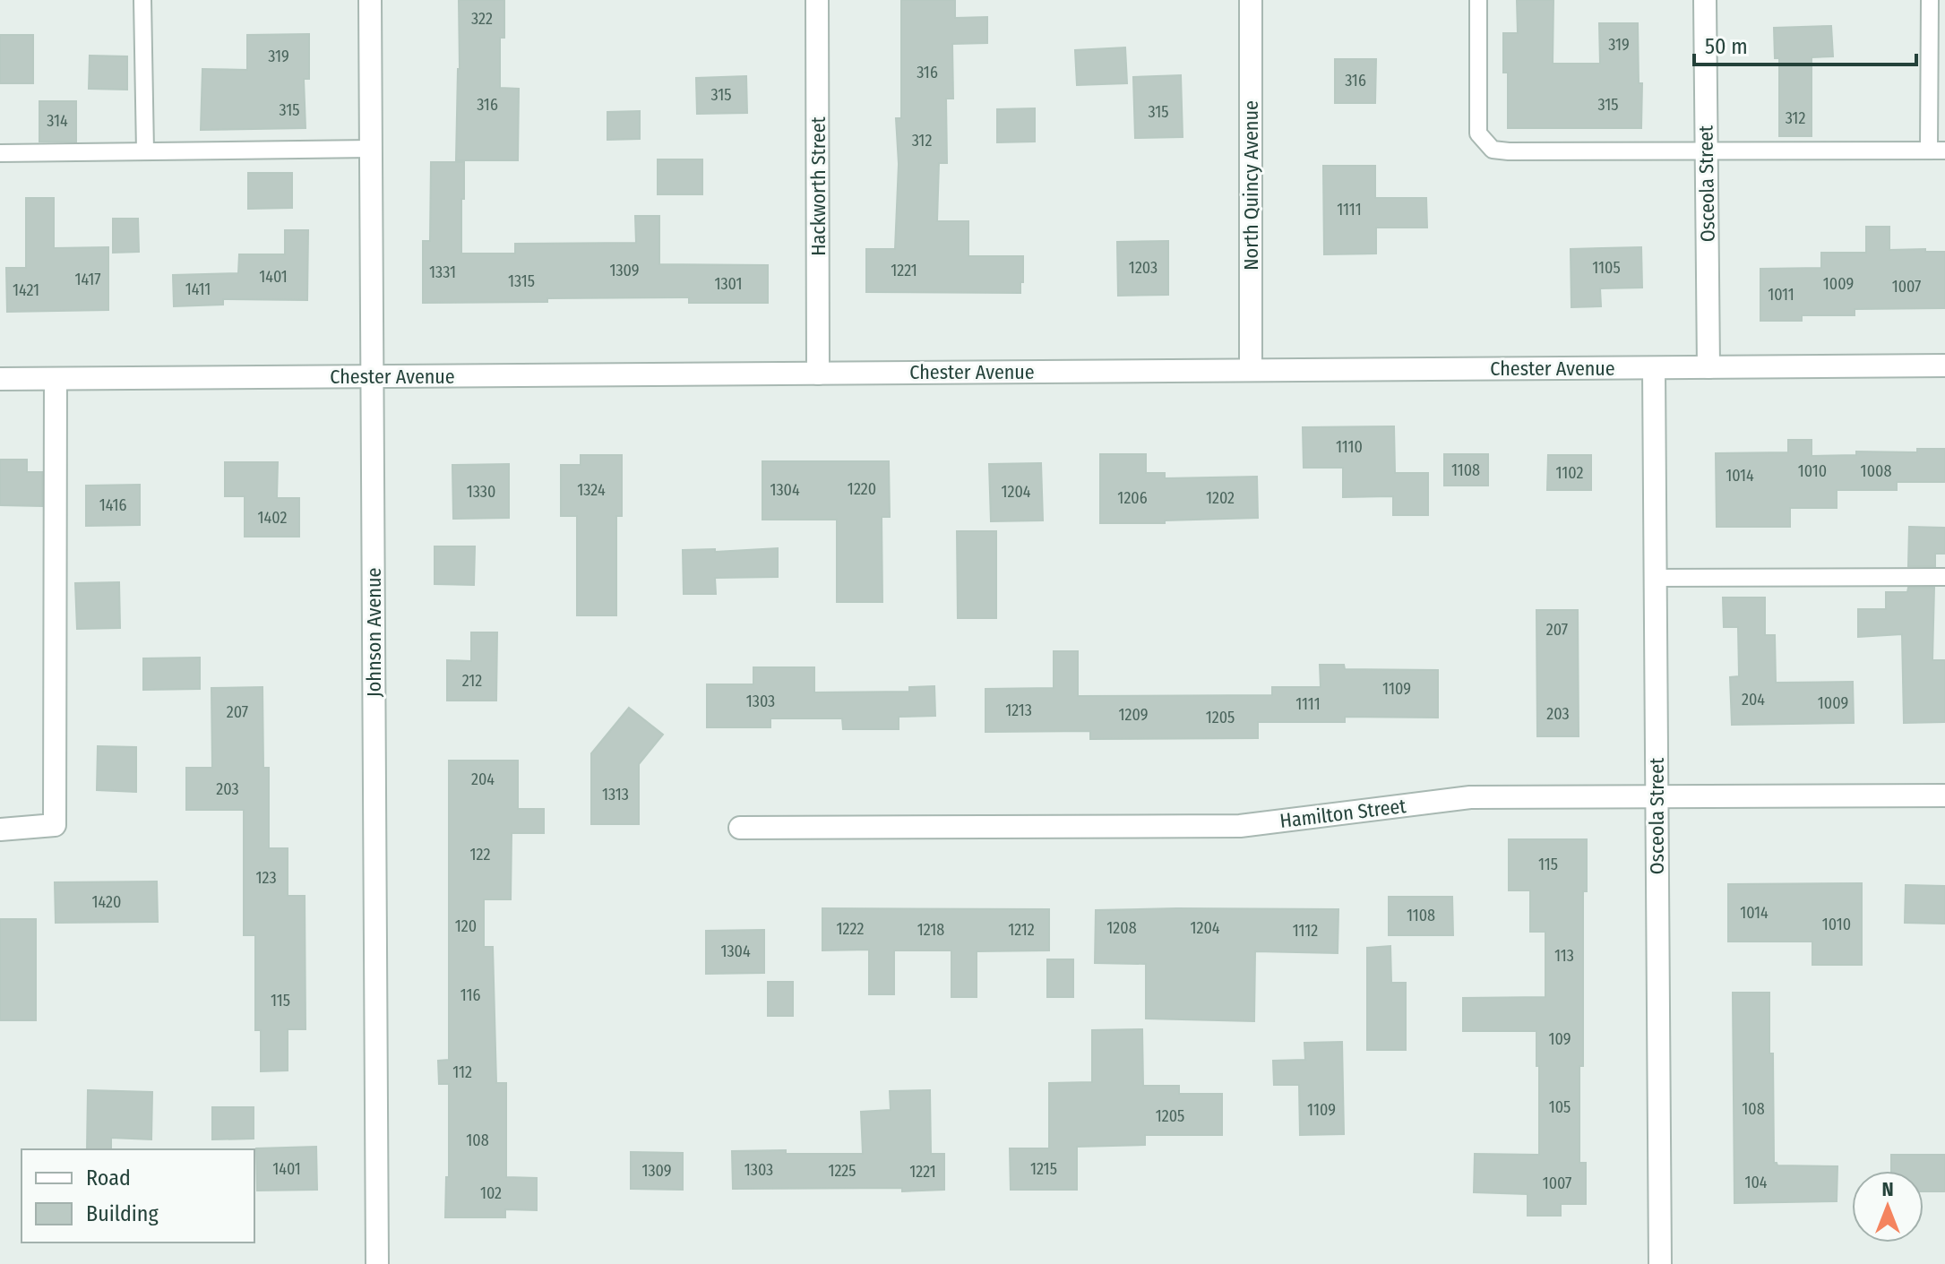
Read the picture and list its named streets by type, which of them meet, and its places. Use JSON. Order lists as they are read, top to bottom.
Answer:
{
  "streets": {
    "street": [
      "Osceola Street",
      "North Quincy Avenue",
      "Hackworth Street",
      "Chester Avenue",
      "Johnson Avenue",
      "Hamilton Street"
    ]
  },
  "crossings": [
    ["Osceola Street", "Chester Avenue"],
    ["Osceola Street", "Hamilton Street"],
    ["North Quincy Avenue", "Chester Avenue"],
    ["Hackworth Street", "Chester Avenue"],
    ["Chester Avenue", "Johnson Avenue"]
  ],
  "house_numbers": [
    "322",
    "319",
    "319",
    "316",
    "316",
    "315",
    "316",
    "315",
    "315",
    "315",
    "312",
    "314",
    "312",
    "1111",
    "1203",
    "1105",
    "1309",
    "1221",
    "1331",
    "1401",
    "1417",
    "1315",
    "1301",
    "1009",
    "1007",
    "1411",
    "1421",
    "1011",
    "1110",
    "1108",
    "1010",
    "1008",
    "1102",
    "1014",
    "1220",
    "1324",
    "1304",
    "1330",
    "1204",
    "1206",
    "1202",
    "1416",
    "1402",
    "207",
    "212",
    "1109",
    "204",
    "1303",
    "1009",
    "1111",
    "1213",
    "207",
    "203",
    "1209",
    "1205",
    "204",
    "203",
    "1313",
    "122",
    "115",
    "123",
    "1420",
    "1014",
    "1108",
    "1010",
    "120",
    "1208",
    "1204",
    "1222",
    "1218",
    "1212",
    "1112",
    "1304",
    "113",
    "116",
    "115",
    "109",
    "112",
    "105",
    "108",
    "1109",
    "1205",
    "108",
    "1401",
    "1215",
    "1303",
    "1309",
    "1225",
    "1221",
    "104",
    "1007",
    "102"
  ],
  "legend": ["Road", "Building"],
  "scale_bar": "50 m",
  "north": "top"
}
